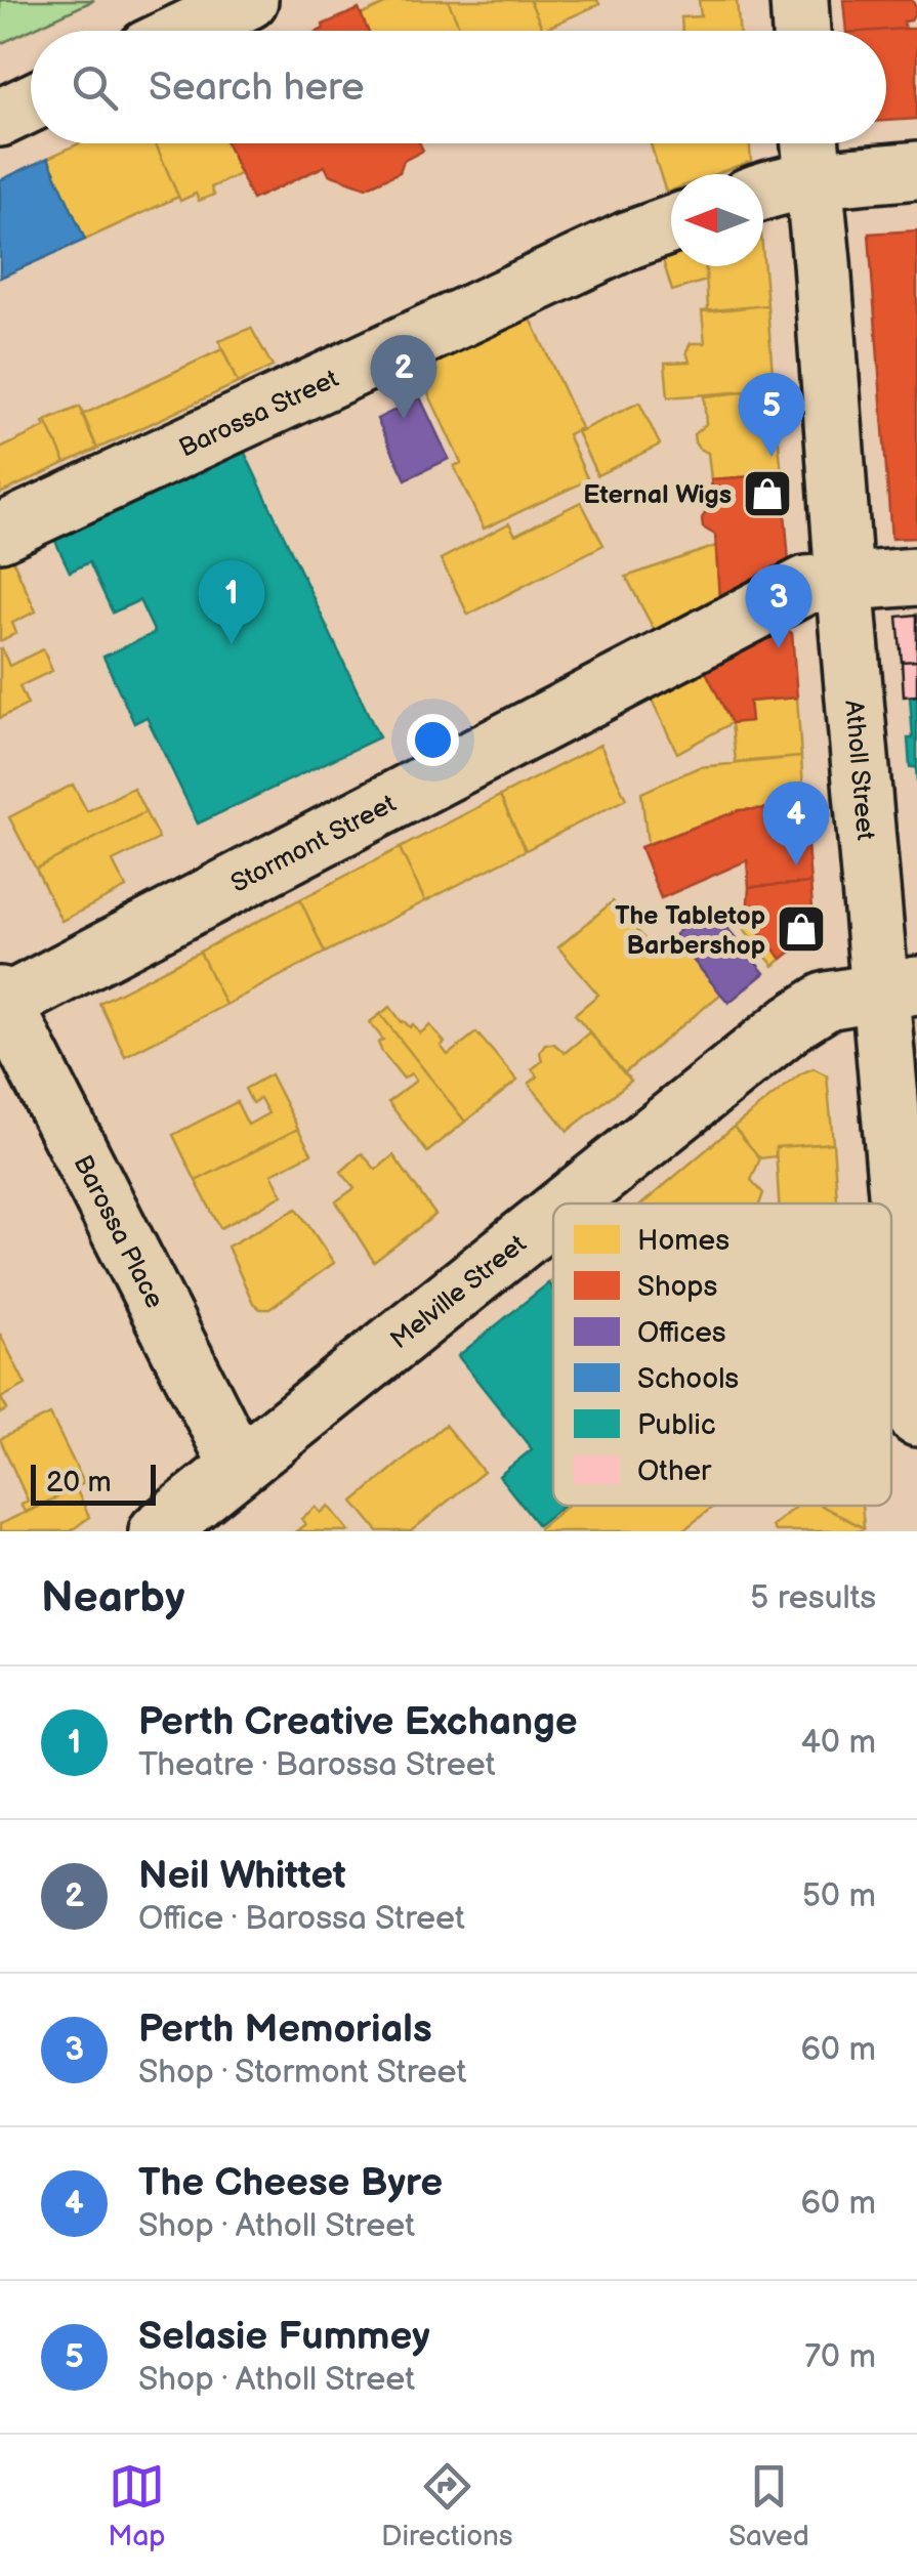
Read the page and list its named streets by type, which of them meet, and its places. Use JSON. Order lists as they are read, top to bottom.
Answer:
{
  "streets": {
    "street": [
      "Barossa Street",
      "Atholl Street",
      "Stormont Street",
      "Barossa Place",
      "Melville Street"
    ]
  },
  "crossings": [
    ["Atholl Street", "Stormont Street"],
    ["Atholl Street", "Melville Street"],
    ["Stormont Street", "Barossa Place"],
    ["Barossa Place", "Melville Street"]
  ],
  "places": {
    "shop": ["Eternal Wigs", "The Tabletop Barbershop"]
  },
  "legend": [
    "Homes",
    "Shops",
    "Offices",
    "Schools",
    "Public",
    "Other"
  ],
  "scale_bar": "20 m",
  "north": "left",
  "page": {
    "search": "Search here",
    "pins": [
      "2",
      "5",
      "1",
      "3",
      "4"
    ],
    "scale": "20 m",
    "heading": ["Nearby", "5 results"],
    "list": [
      {
        "mark": "1",
        "name": "Perth Creative Exchange",
        "note": "Theatre · Barossa Street",
        "value": "40 m"
      },
      {
        "mark": "2",
        "name": "Neil Whittet",
        "note": "Office · Barossa Street",
        "value": "50 m"
      },
      {
        "mark": "3",
        "name": "Perth Memorials",
        "note": "Shop · Stormont Street",
        "value": "60 m"
      },
      {
        "mark": "4",
        "name": "The Cheese Byre",
        "note": "Shop · Atholl Street",
        "value": "60 m"
      },
      {
        "mark": "5",
        "name": "Selasie Fummey",
        "note": "Shop · Atholl Street",
        "value": "70 m"
      }
    ],
    "nav": ["Map", "Directions", "Saved"]
  }
}
